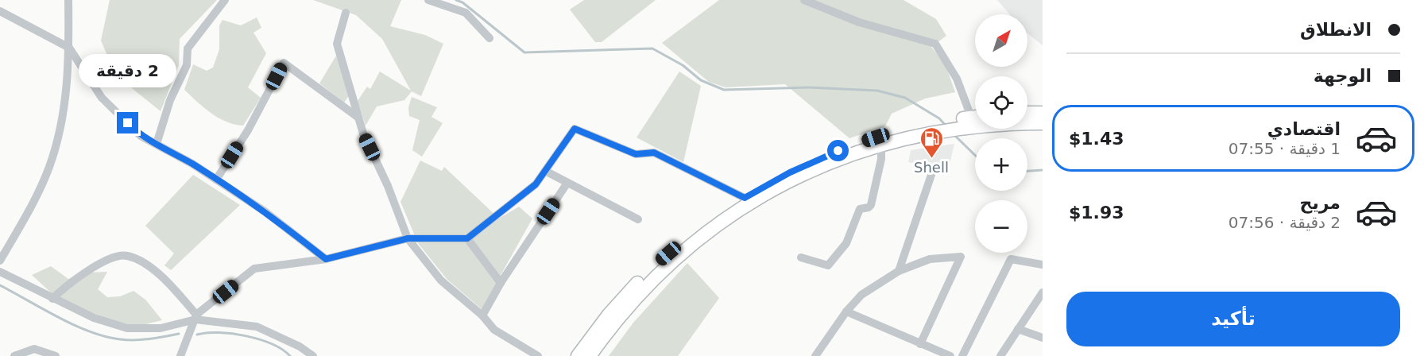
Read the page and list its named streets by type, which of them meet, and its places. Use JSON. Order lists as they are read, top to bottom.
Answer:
{
  "places": {
    "fuel station": ["Shell"]
  },
  "north": "top right",
  "page": {
    "banner": ["الانطلاق", "الوجهة"],
    "map_buttons": ["+", "−"],
    "bubble": "2 دقيقة",
    "list": [
      {
        "name": "اقتصادي",
        "note": "1 دقيقة · 07:55",
        "value": "$1.43"
      },
      {
        "name": "مريح",
        "note": "2 دقيقة · 07:56",
        "value": "$1.93"
      }
    ],
    "buttons": "تأكيد"
  }
}
